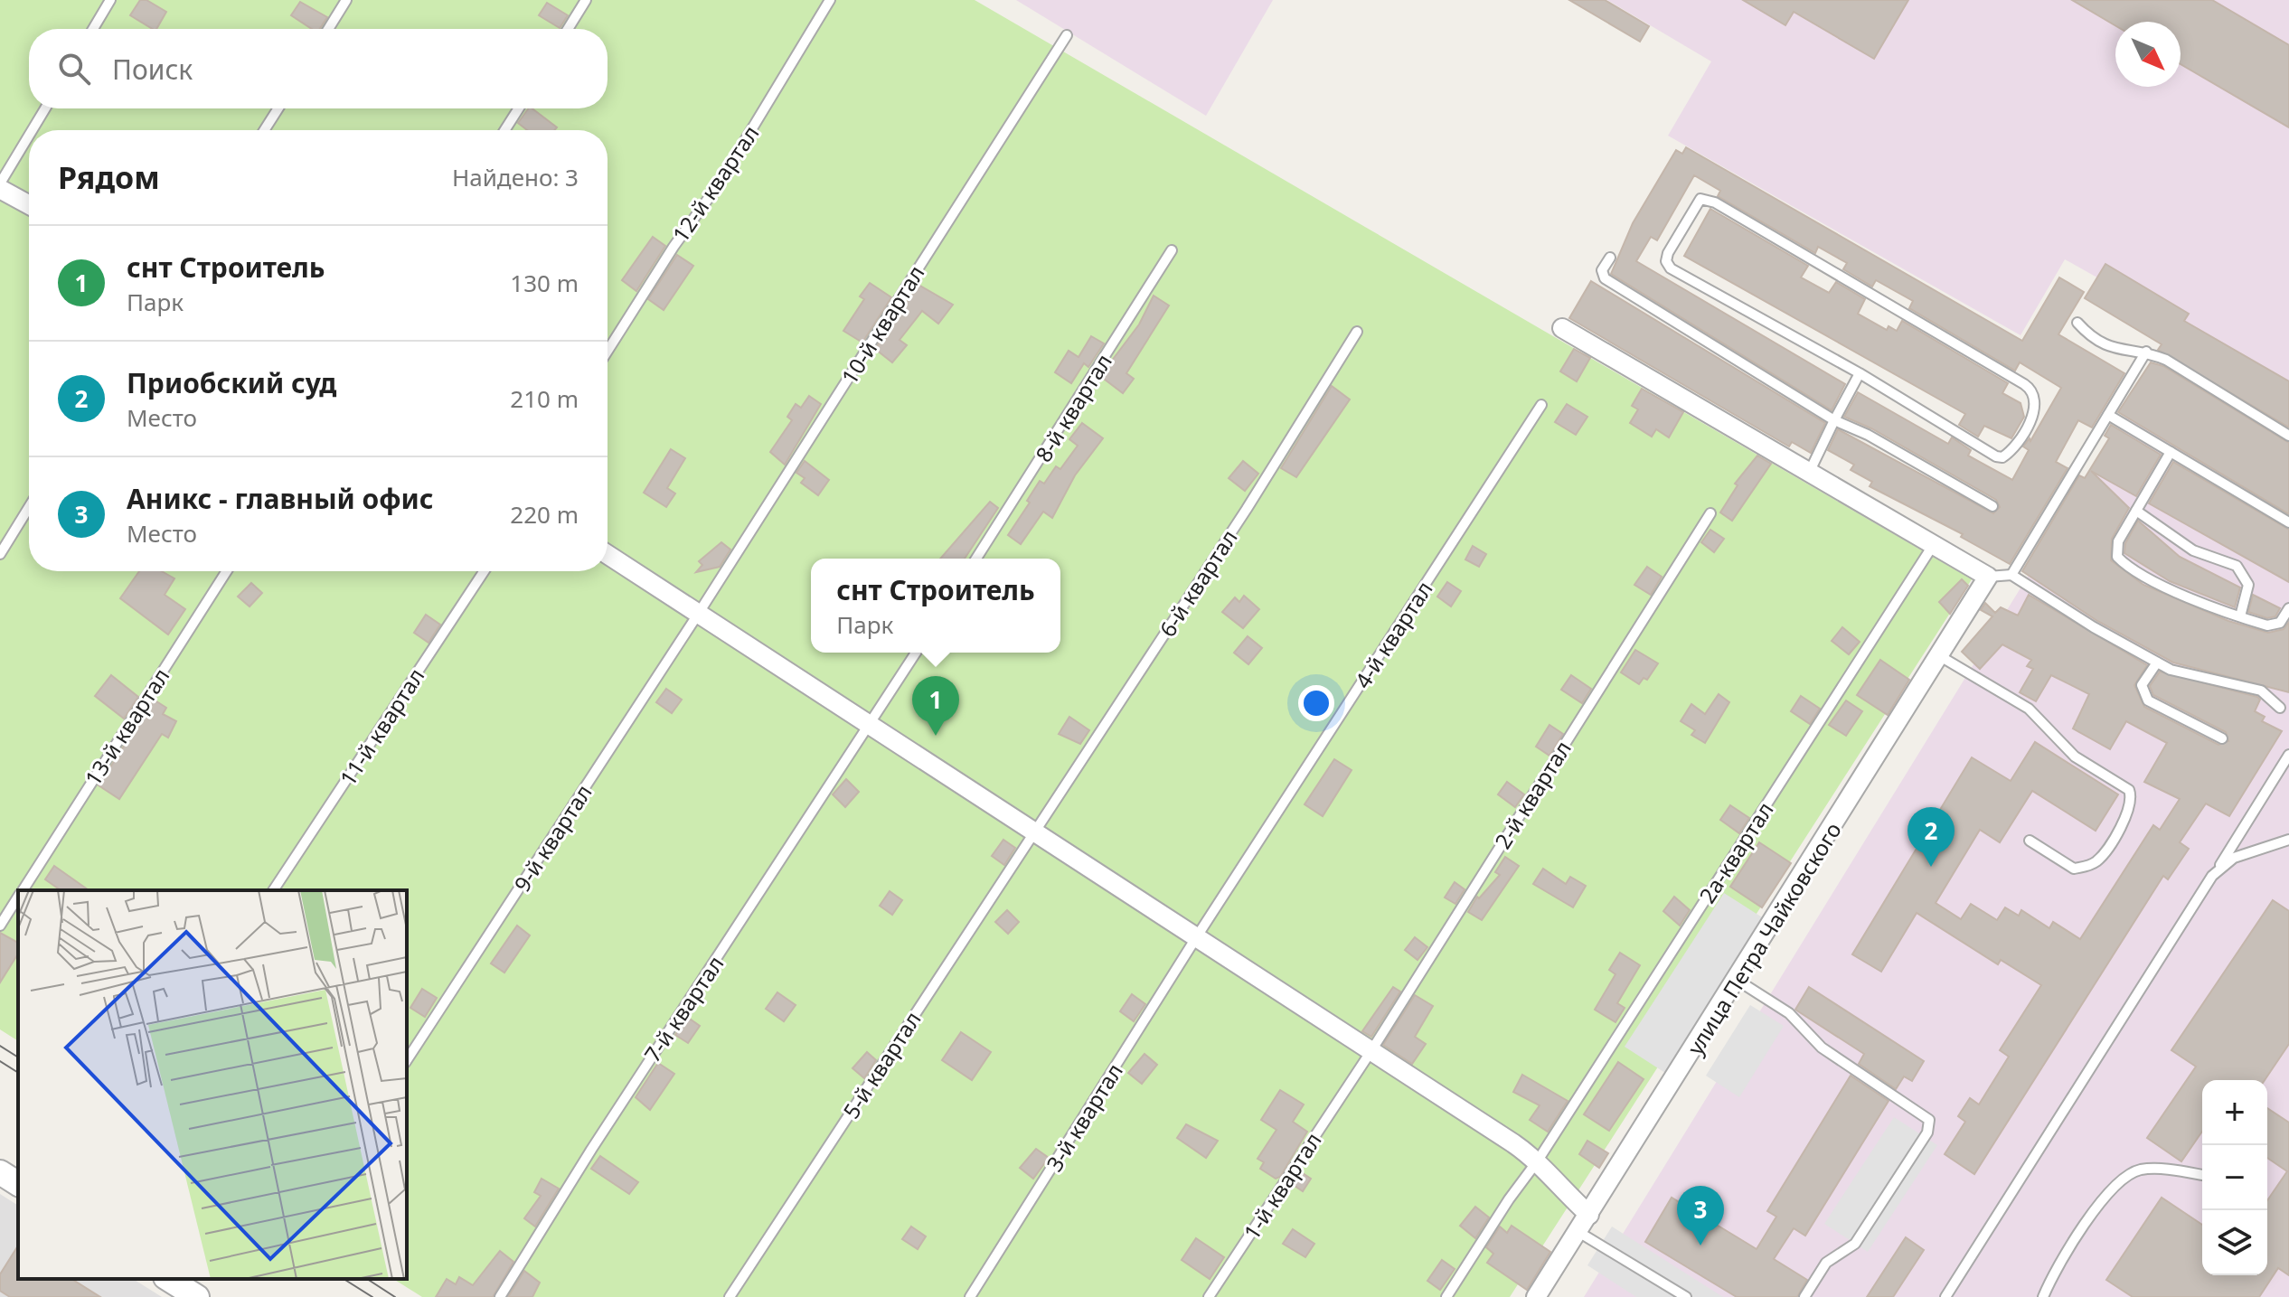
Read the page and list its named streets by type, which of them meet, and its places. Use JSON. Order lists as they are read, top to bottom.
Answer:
{
  "streets": {
    "street": ["улица Петра Чайковского"],
    "lane": [
      "12-й квартал",
      "10-й квартал",
      "8-й квартал",
      "6-й квартал",
      "4-й квартал",
      "13-й квартал",
      "11-й квартал",
      "2-й квартал",
      "9-й квартал",
      "2а-квартал",
      "7-й квартал",
      "5-й квартал",
      "3-й квартал",
      "1-й квартал"
    ]
  },
  "crossings": [
    ["10-й квартал", "9-й квартал"],
    ["6-й квартал", "5-й квартал"],
    ["4-й квартал", "3-й квартал"],
    ["2-й квартал", "1-й квартал"]
  ],
  "north": "bottom right",
  "page": {
    "search": "Поиск",
    "heading": ["Рядом", "Найдено: 3"],
    "list": [
      {
        "mark": "1",
        "name": "снт Строитель",
        "note": "Парк",
        "value": "130 m"
      },
      {
        "mark": "2",
        "name": "Приобский суд",
        "note": "Место",
        "value": "210 m"
      },
      {
        "mark": "3",
        "name": "Аникс - главный офис",
        "note": "Место",
        "value": "220 m"
      }
    ],
    "popup": ["снт Строитель", "Парк"],
    "pins": ["1", "2", "3"],
    "map_buttons": ["+", "−"]
  }
}
